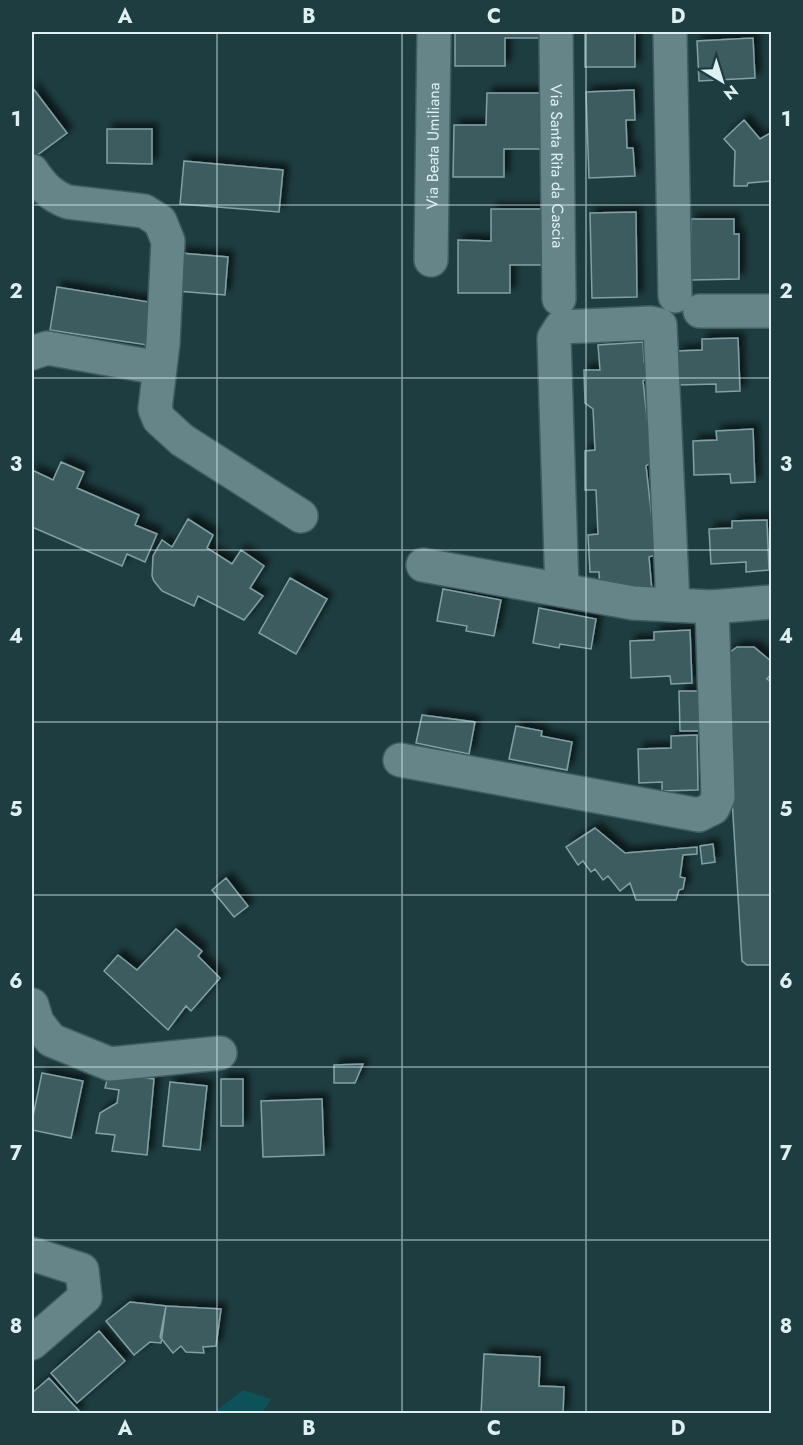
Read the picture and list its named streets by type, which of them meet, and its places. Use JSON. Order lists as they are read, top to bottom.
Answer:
{
  "streets": {
    "street": ["Via Beata Umiliana", "Via Santa Rita da Cascia"]
  },
  "north": "bottom right",
  "grid": {
    "columns": [
      "A",
      "B",
      "C",
      "D"
    ],
    "rows": [
      "1",
      "2",
      "3",
      "4",
      "5",
      "6",
      "7",
      "8"
    ]
  }
}
